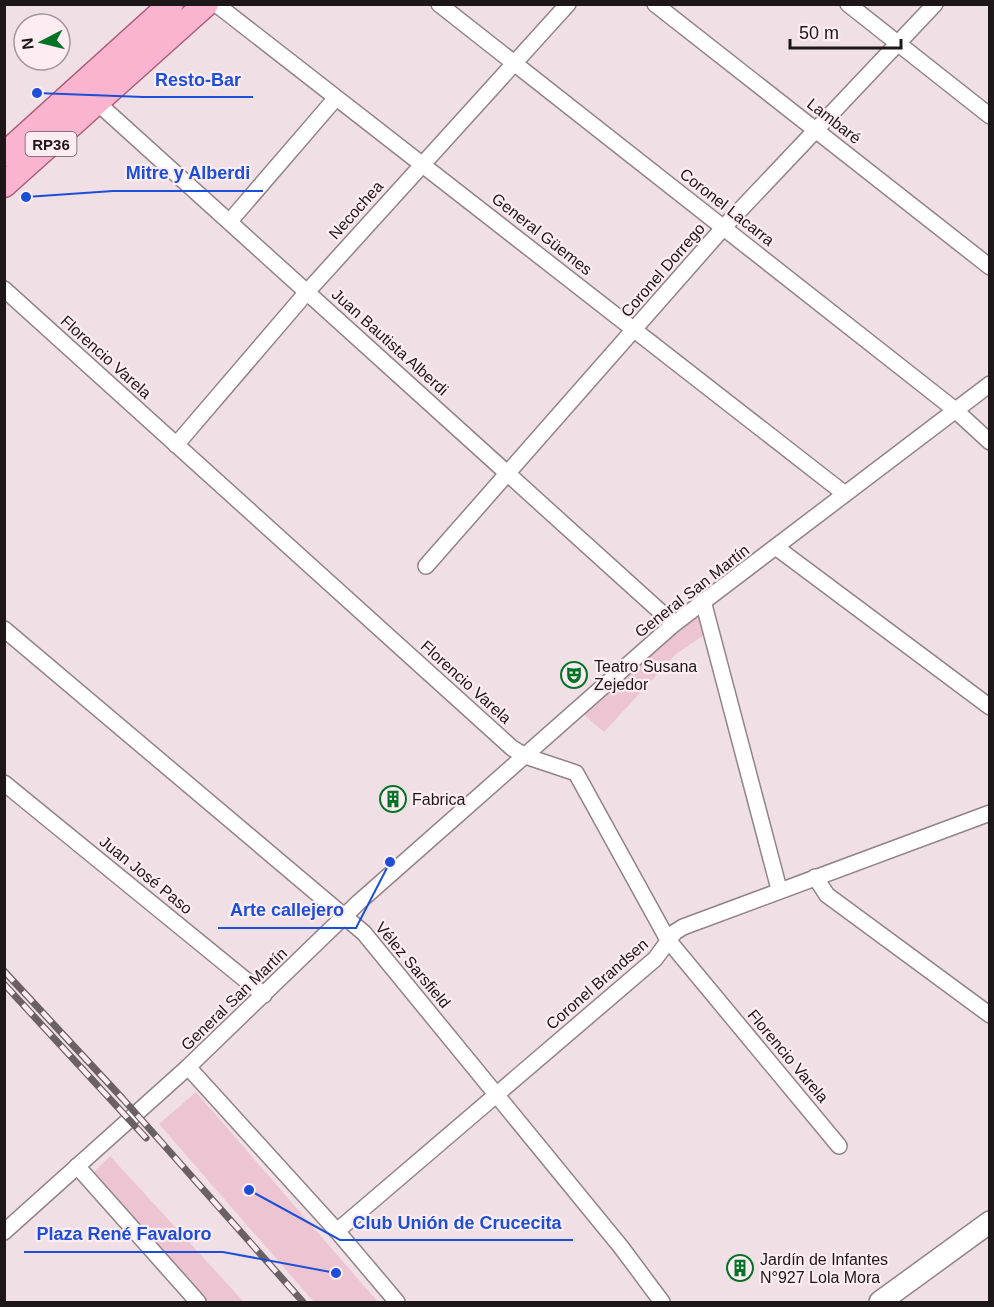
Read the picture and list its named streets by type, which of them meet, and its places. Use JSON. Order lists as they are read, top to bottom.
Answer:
{
  "streets": {
    "main road": ["RP36"],
    "street": [
      "Lambaré",
      "Coronel Lacarra",
      "Necochea",
      "General Güemes",
      "Coronel Dorrego",
      "Juan Bautista Alberdi",
      "Florencio Varela",
      "General San Martín",
      "Juan José Paso",
      "Vélez Sarsfield",
      "Coronel Brandsen"
    ]
  },
  "crossings": [
    ["Lambaré", "Coronel Dorrego"],
    ["RP36", "Juan Bautista Alberdi"],
    ["Coronel Lacarra", "Necochea"],
    ["Coronel Lacarra", "Coronel Dorrego"],
    ["Coronel Lacarra", "General San Martín"],
    ["Necochea", "General Güemes"],
    ["Necochea", "Juan Bautista Alberdi"],
    ["Necochea", "Florencio Varela"],
    ["General Güemes", "Coronel Dorrego"],
    ["General Güemes", "General San Martín"],
    ["Coronel Dorrego", "Juan Bautista Alberdi"],
    ["Juan Bautista Alberdi", "General San Martín"],
    ["Florencio Varela", "General San Martín"],
    ["Florencio Varela", "Coronel Brandsen"],
    ["General San Martín", "Juan José Paso"],
    ["General San Martín", "Vélez Sarsfield"],
    ["Vélez Sarsfield", "Coronel Brandsen"]
  ],
  "places": {
    "other": [
      "Resto-Bar",
      "Mitre y Alberdi",
      "Arte callejero",
      "Club Unión de Crucecita",
      "Plaza René Favaloro"
    ],
    "theatre": ["Teatro Susana Zejedor"],
    "building": ["Fabrica", "Jardín de Infantes N°927 Lola Mora"]
  },
  "scale_bar": "50 m",
  "north": "left"
}
